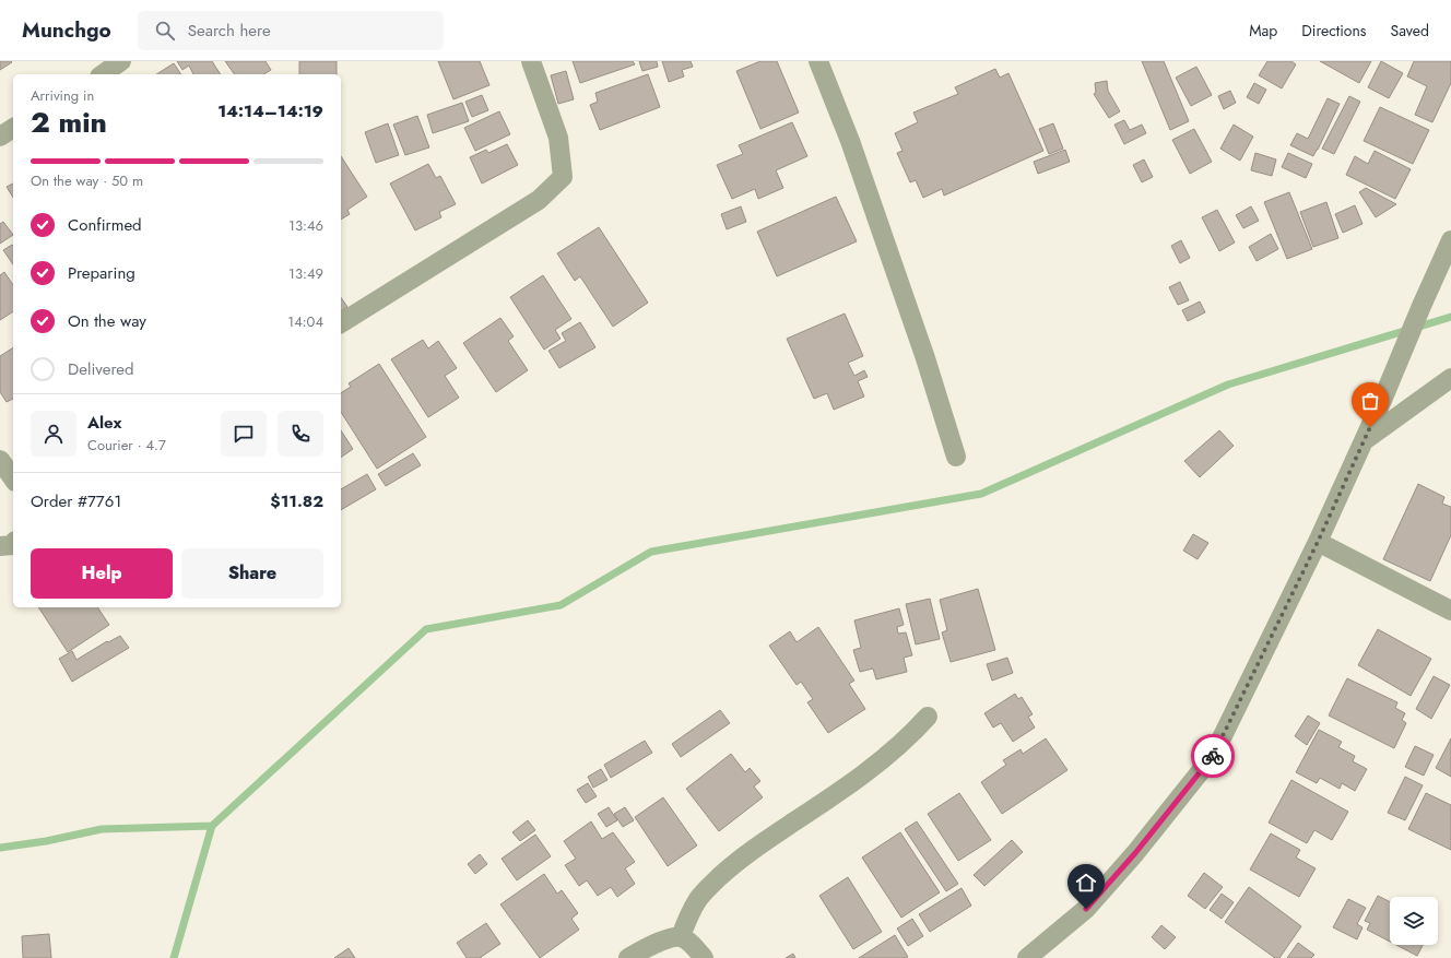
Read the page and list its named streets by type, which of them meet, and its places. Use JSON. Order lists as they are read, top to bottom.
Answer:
{
  "page": {
    "header": "Munchgo",
    "search": "Search here",
    "nav": ["Map", "Directions", "Saved"],
    "heading": ["2 min", "Arriving in", "14:14–14:19"],
    "panel": [
      "Alex",
      "Courier · 4.7",
      "Order #7761",
      "$11.82"
    ],
    "bar": "On the way · 50 m",
    "list": [
      ["Confirmed", "13:46"],
      ["Preparing", "13:49"],
      ["On the way", "14:04"],
      "Delivered"
    ],
    "buttons": ["Help", "Share"]
  }
}
